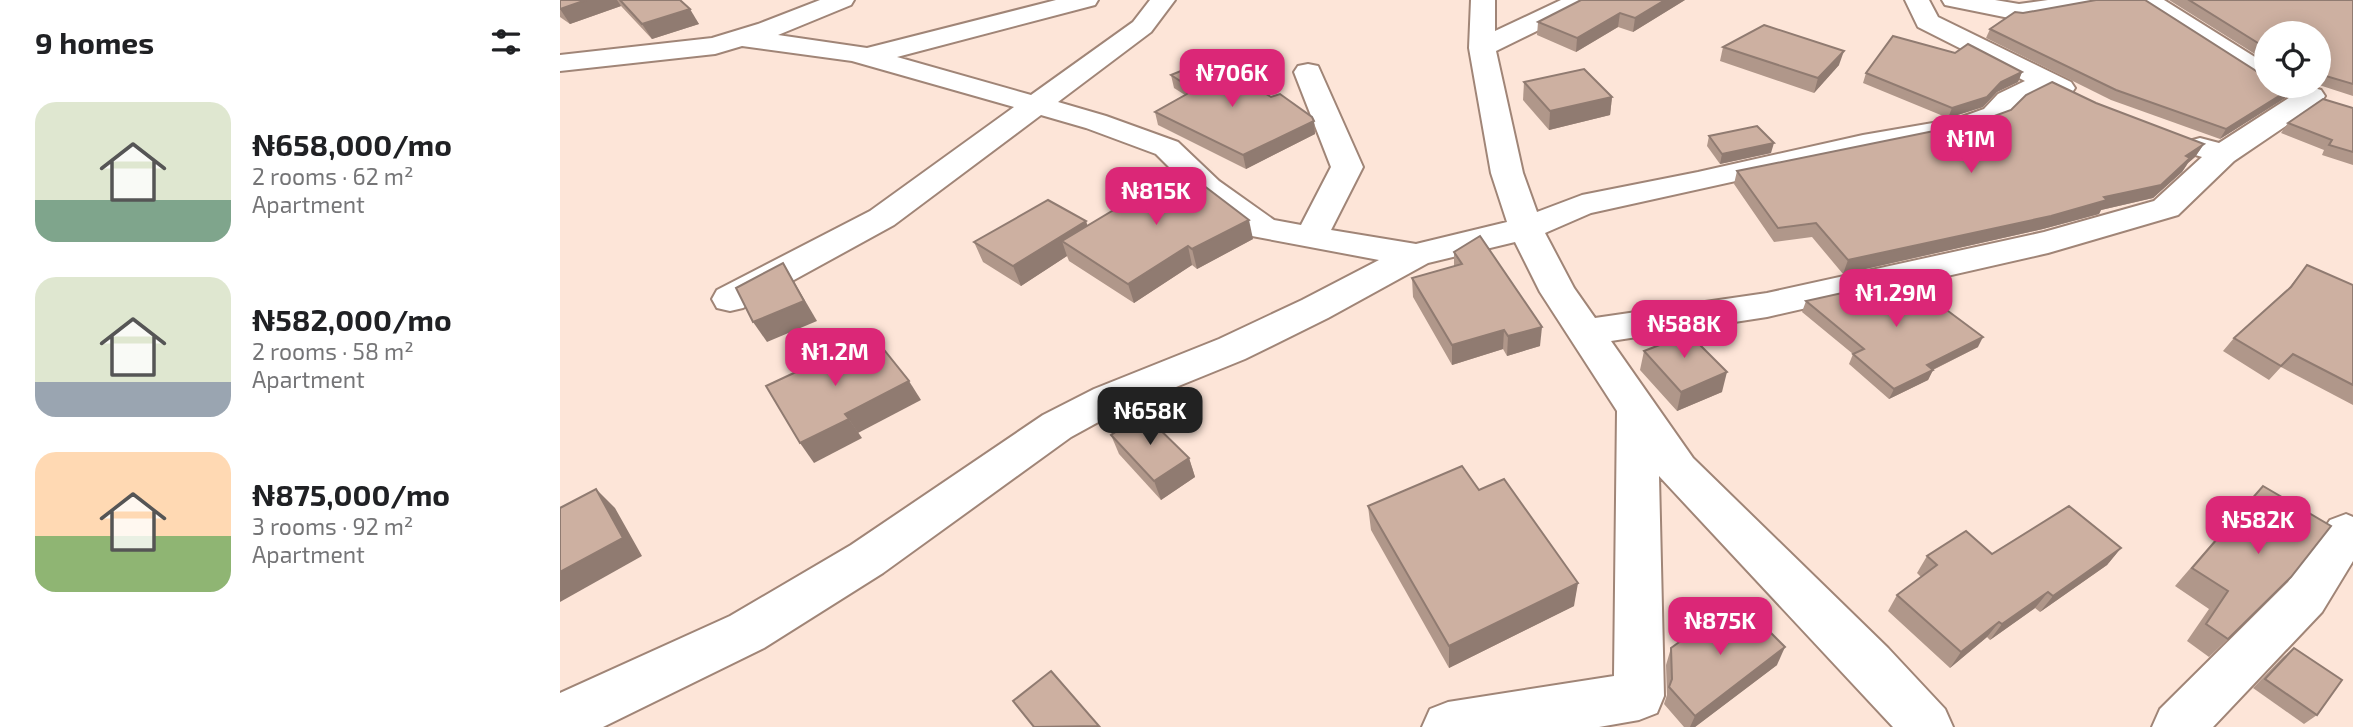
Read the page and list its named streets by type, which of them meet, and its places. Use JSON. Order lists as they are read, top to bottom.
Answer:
{
  "page": {
    "heading": "9 homes",
    "price": [
      "₦706K",
      "₦1M",
      "₦815K",
      "₦1.29M",
      "₦588K",
      "₦1.2M",
      "₦658K",
      "₦582K",
      "₦875K"
    ],
    "list": [
      {
        "name": "₦658,000/mo",
        "note": "2 rooms · 62 m² · Apartment"
      },
      {
        "name": "₦582,000/mo",
        "note": "2 rooms · 58 m² · Apartment"
      },
      {
        "name": "₦875,000/mo",
        "note": "3 rooms · 92 m² · Apartment"
      }
    ]
  }
}
